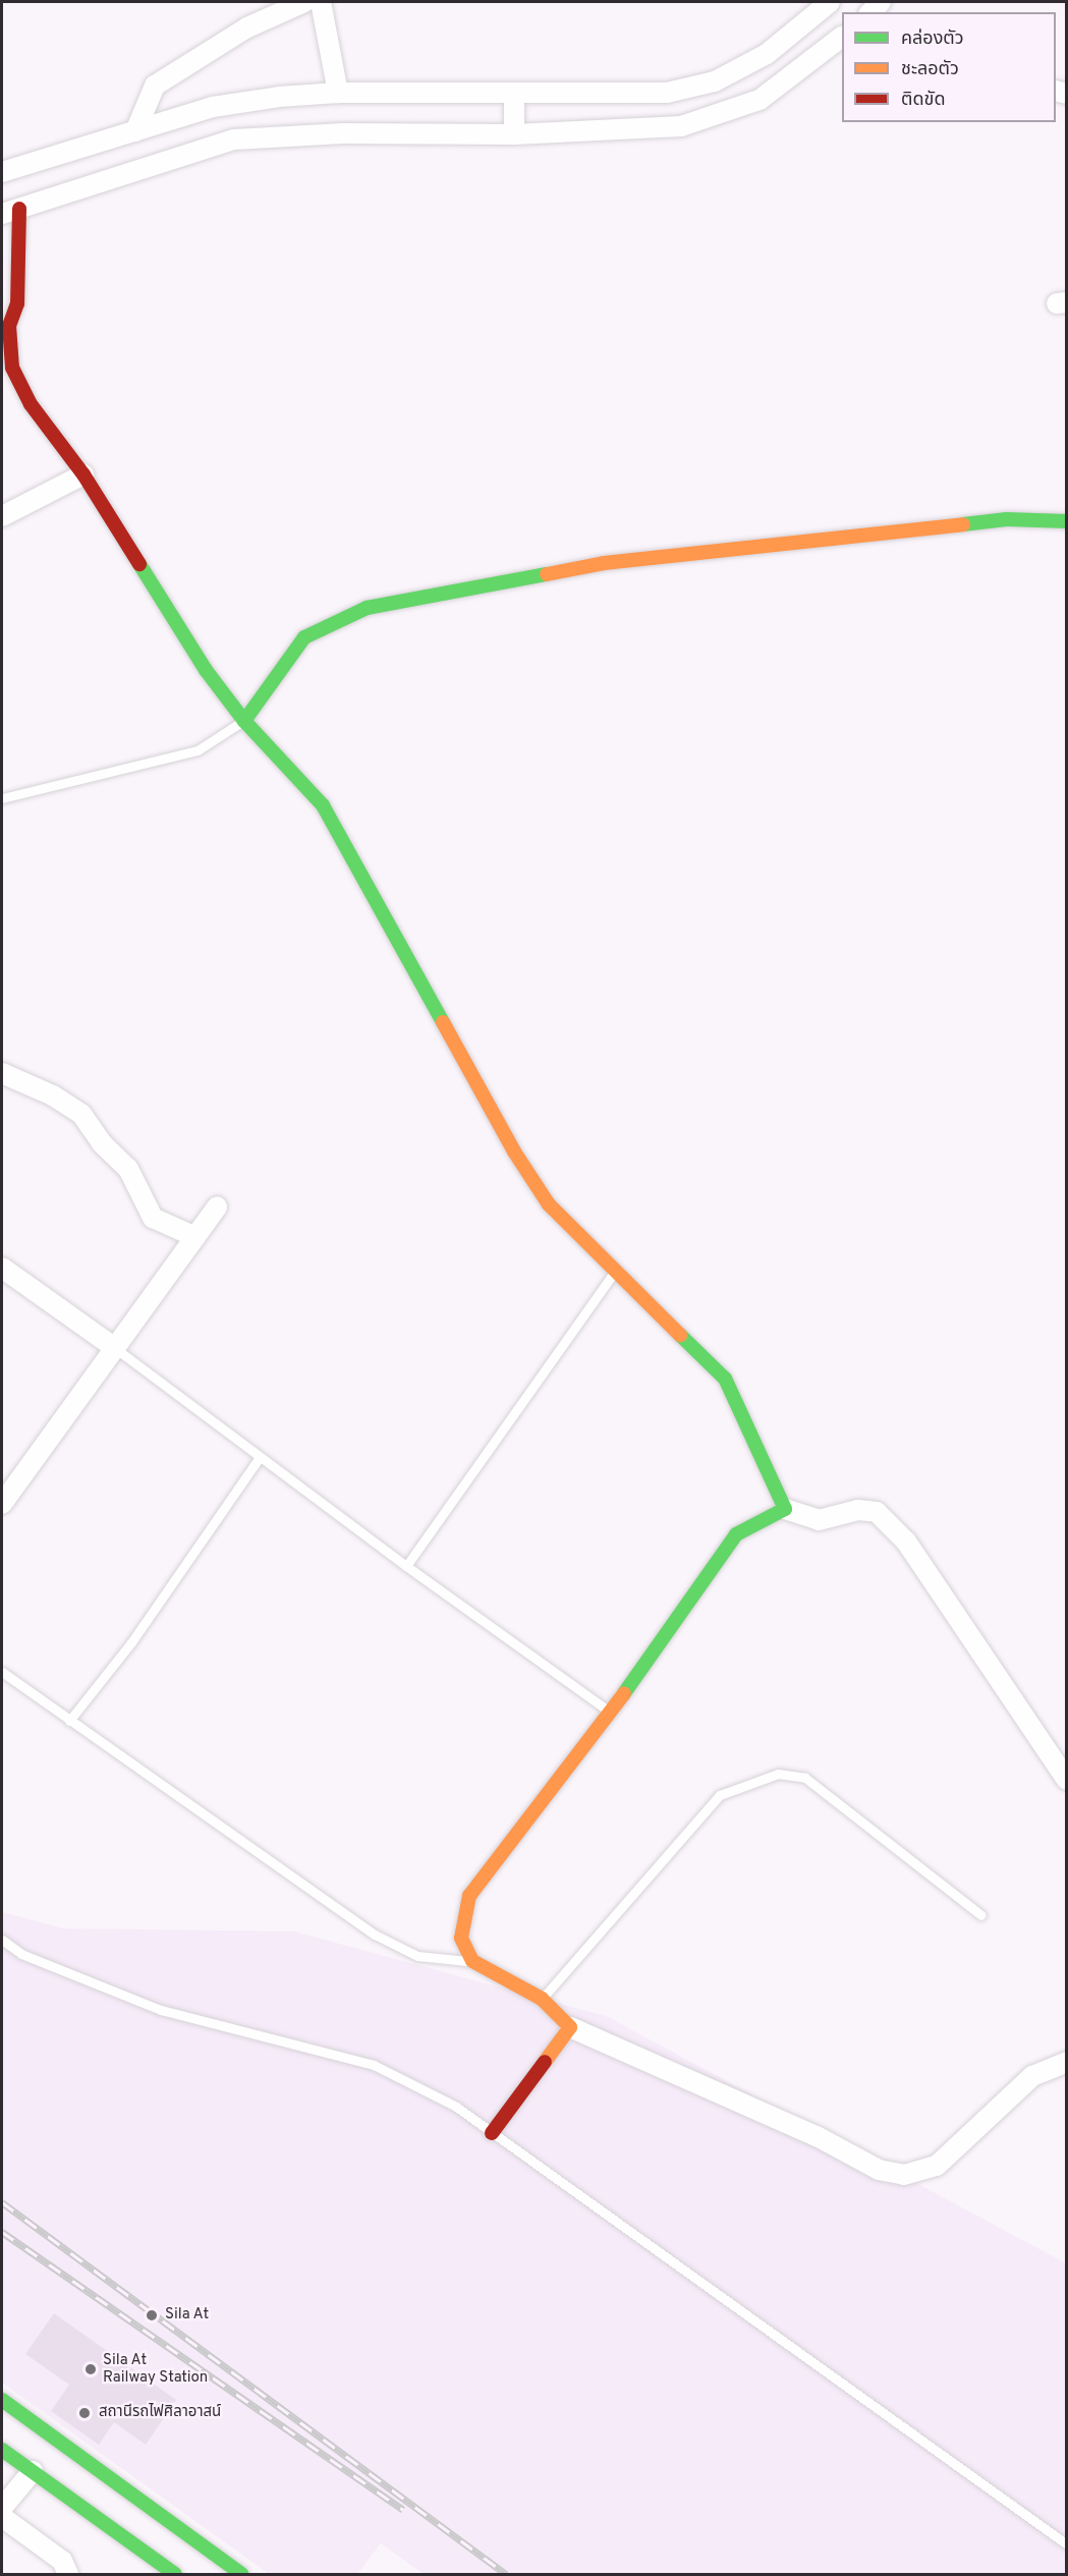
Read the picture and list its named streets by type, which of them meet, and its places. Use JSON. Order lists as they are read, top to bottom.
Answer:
{
  "places": ["Sila At", "Sila At Railway Station", "สถานีรถไฟศิลาอาสน์"],
  "legend": ["คล่องตัว", "ชะลอตัว", "ติดขัด"]
}
